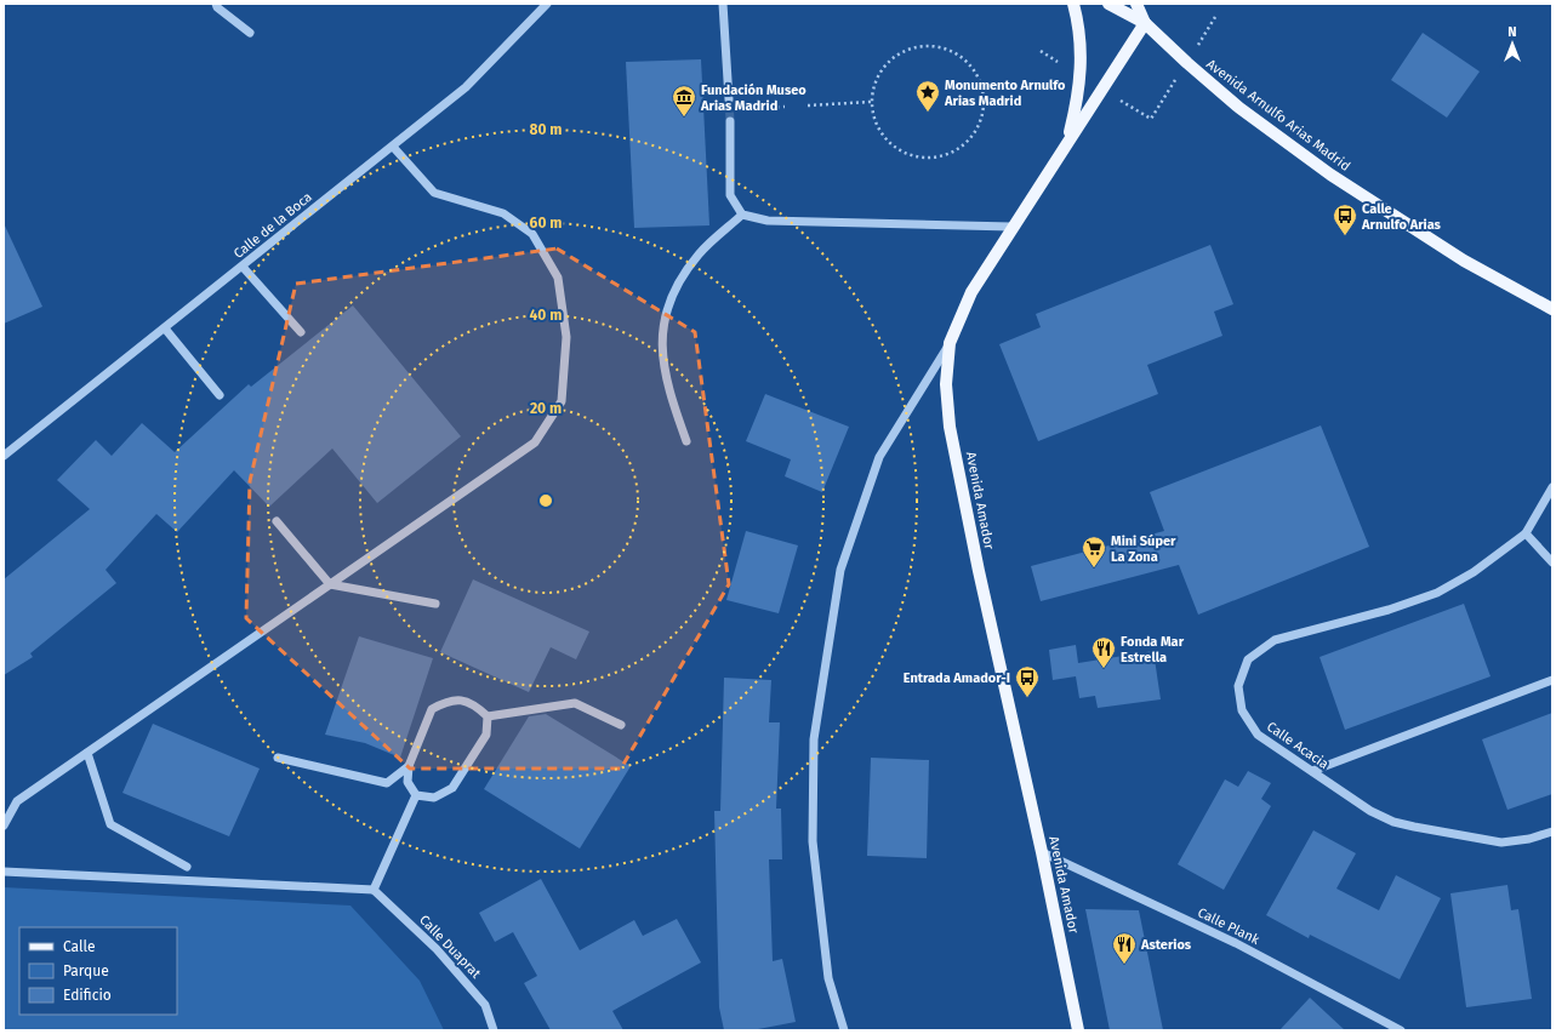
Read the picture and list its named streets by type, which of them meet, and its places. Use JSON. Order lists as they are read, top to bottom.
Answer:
{
  "streets": {
    "main road": ["Avenida Arnulfo Arias Madrid", "Avenida Amador"],
    "street": [
      "Calle de la Boca",
      "Calle Acacia",
      "Calle Plank",
      "Calle Duaprat"
    ]
  },
  "crossings": [
    ["Avenida Arnulfo Arias Madrid", "Avenida Amador"],
    ["Avenida Amador", "Calle Plank"]
  ],
  "places": {
    "place": ["Monumento Arnulfo Arias Madrid"],
    "museum": ["Fundación Museo Arias Madrid"],
    "bus stop": ["Calle Arnulfo Arias", "Entrada Amador-I"],
    "supermarket": ["Mini Súper La Zona"],
    "restaurant": ["Fonda Mar Estrella", "Asterios"]
  },
  "legend": ["Calle", "Parque", "Edificio"],
  "north": "top",
  "rings": [
    "80 m",
    "60 m",
    "40 m",
    "20 m"
  ]
}
